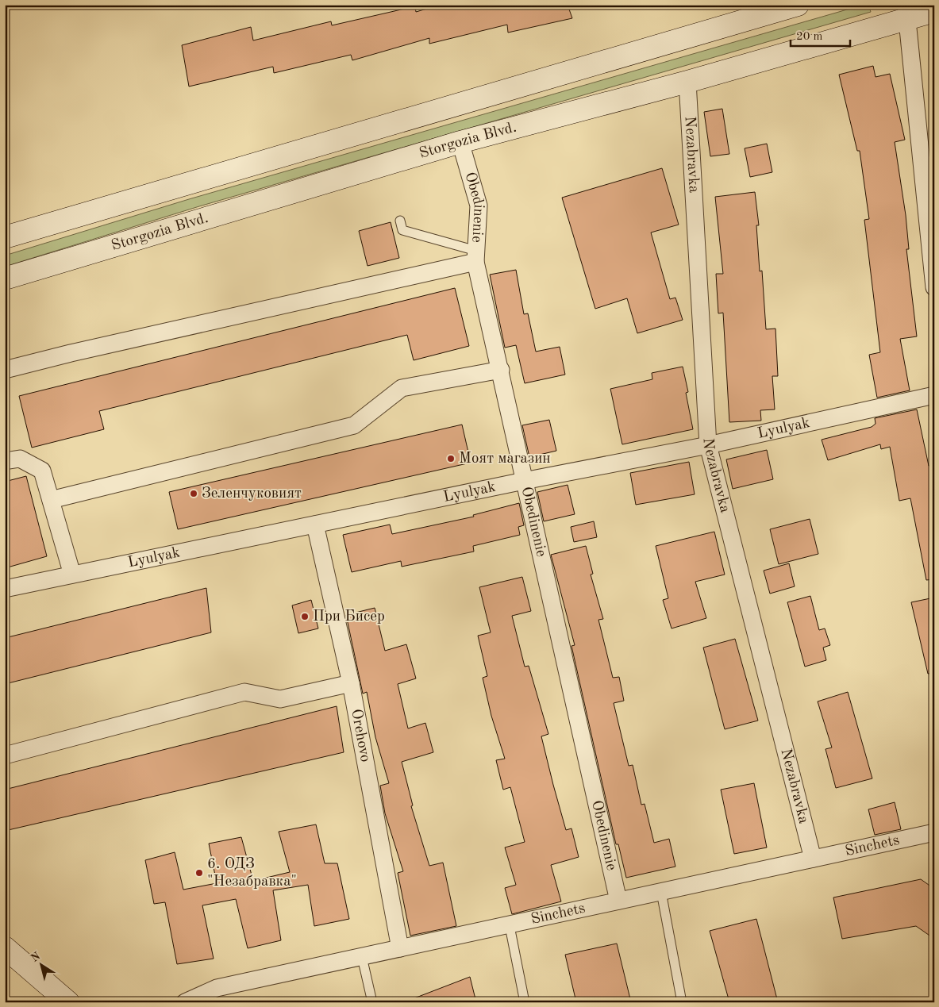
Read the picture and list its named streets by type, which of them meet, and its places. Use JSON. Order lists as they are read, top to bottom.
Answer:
{
  "streets": {
    "main road": ["Storgozia Blvd."],
    "street": [
      "Nezabravka",
      "Obedinenie",
      "Lyulyak",
      "Orehovo",
      "Sinchets"
    ]
  },
  "crossings": [
    ["Storgozia Blvd.", "Nezabravka"],
    ["Storgozia Blvd.", "Obedinenie"],
    ["Nezabravka", "Lyulyak"],
    ["Nezabravka", "Sinchets"],
    ["Obedinenie", "Lyulyak"],
    ["Obedinenie", "Sinchets"],
    ["Lyulyak", "Orehovo"],
    ["Orehovo", "Sinchets"]
  ],
  "places": [
    "Моят магазин",
    "Зеленчуковият",
    "При Бисер",
    "6. ОДЗ \"Незабравка\""
  ],
  "scale_bar": "20 m",
  "north": "top left"
}
